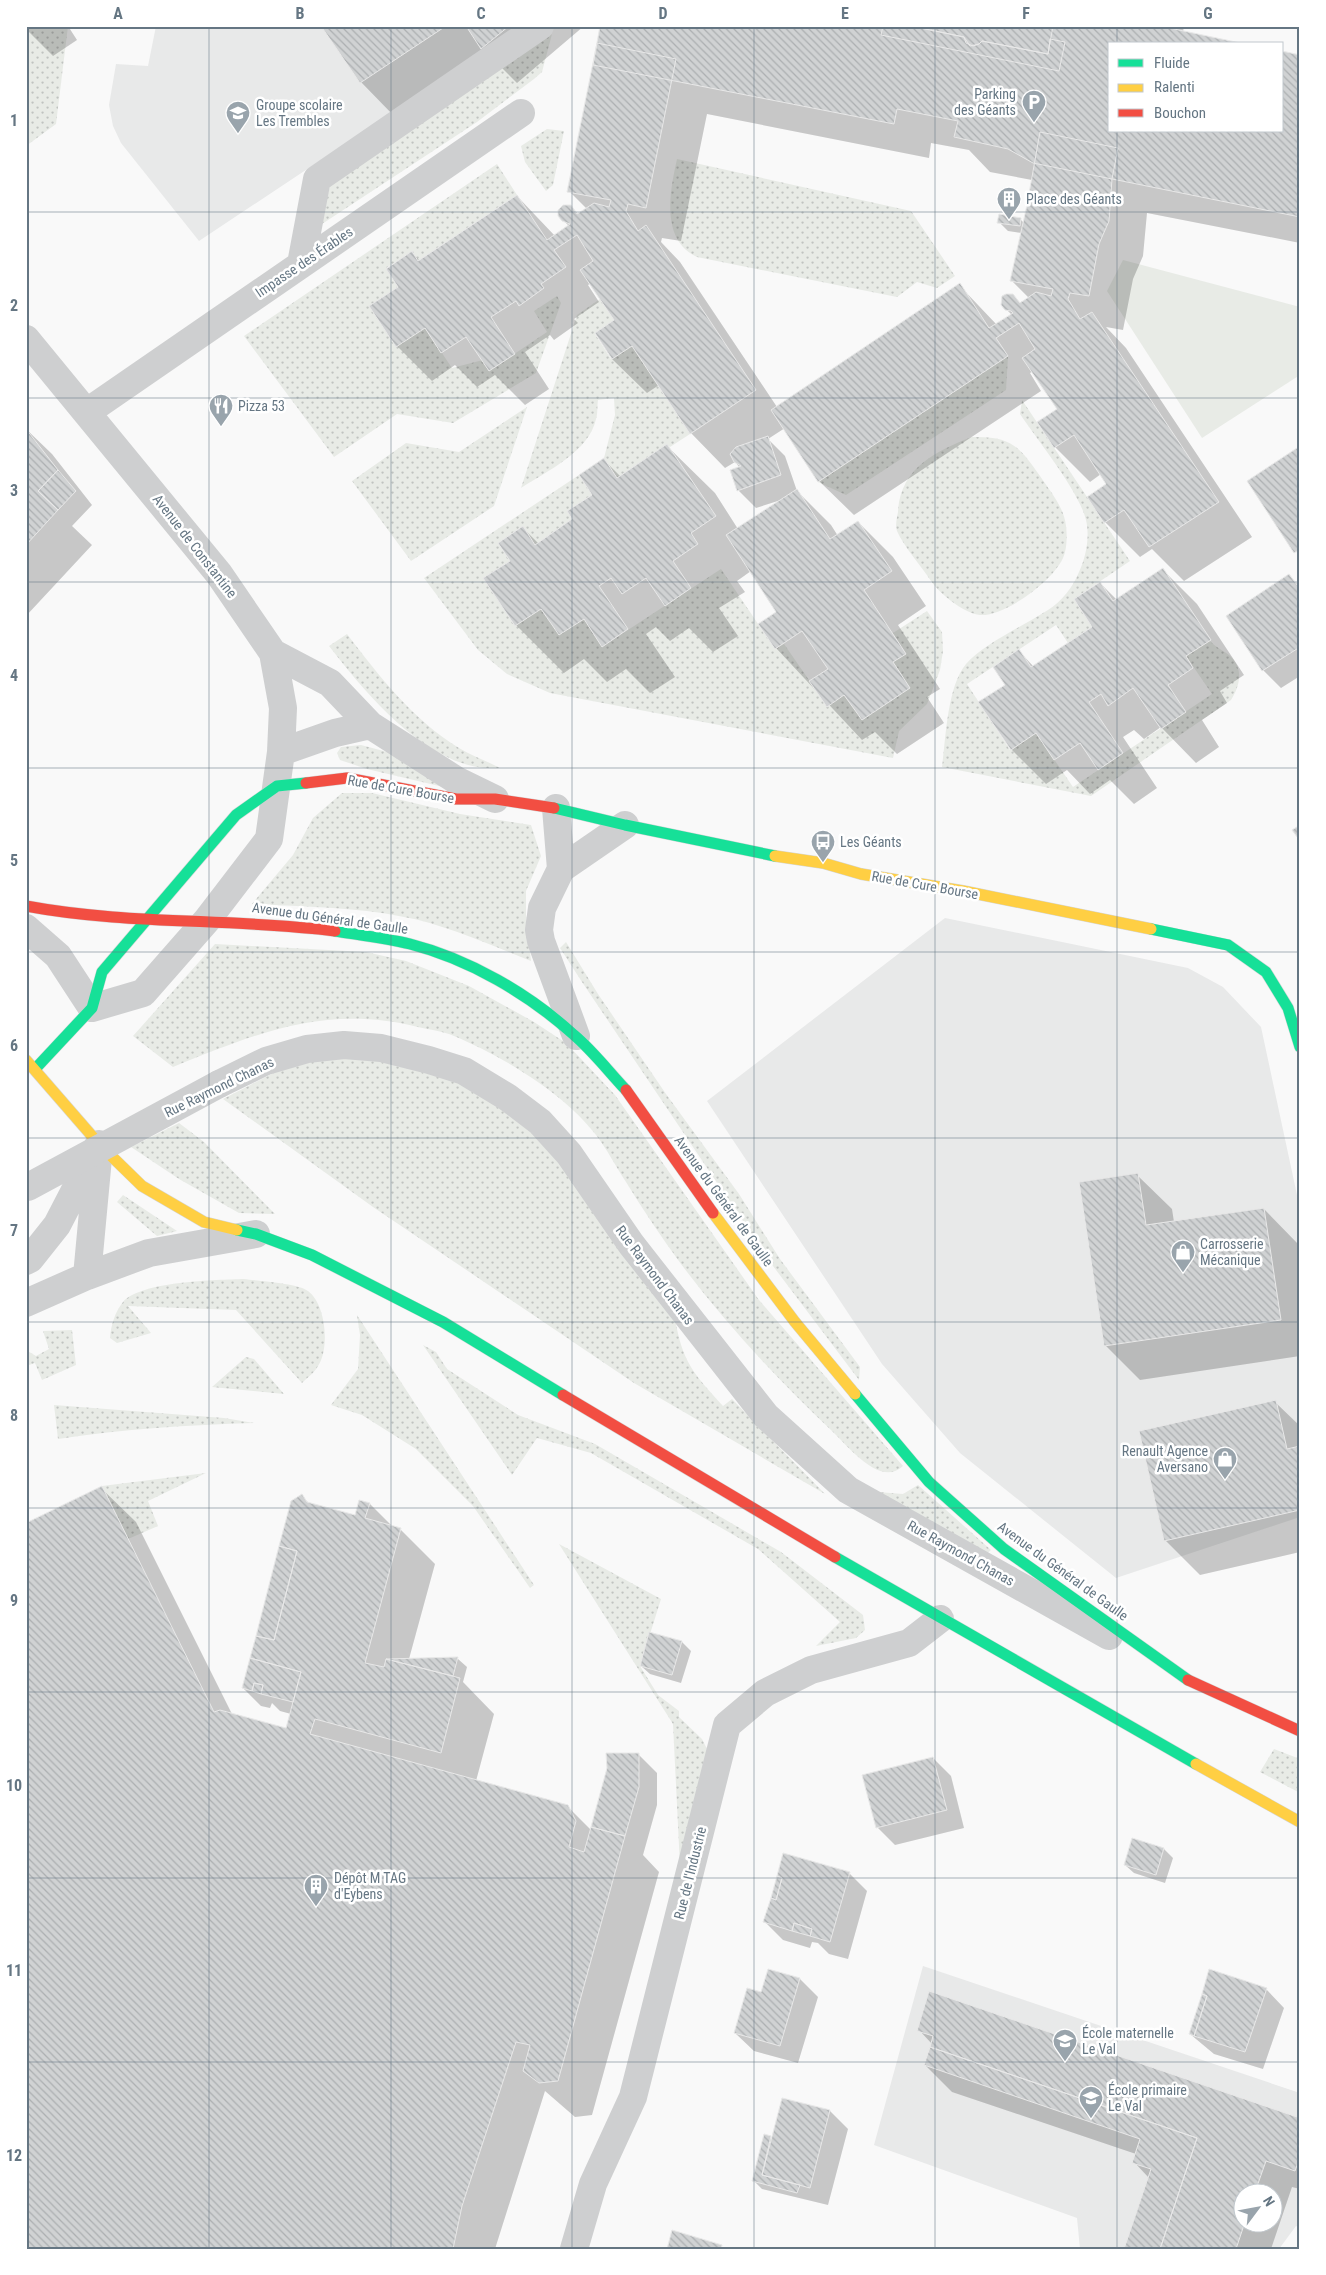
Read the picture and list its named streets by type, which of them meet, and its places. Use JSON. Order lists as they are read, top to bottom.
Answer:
{
  "streets": {
    "main road": ["Rue de Cure Bourse", "Avenue du Général de Gaulle"],
    "street": [
      "Impasse des Érables",
      "Avenue de Constantine",
      "Rue Raymond Chanas",
      "Rue de l'Industrie"
    ]
  },
  "crossings": [
    ["Impasse des Érables", "Avenue de Constantine"],
    ["Avenue de Constantine", "Rue de Cure Bourse"],
    ["Avenue de Constantine", "Avenue du Général de Gaulle"],
    ["Avenue du Général de Gaulle", "Rue Raymond Chanas"]
  ],
  "places": {
    "parking": ["Parking des Géants"],
    "school or university": ["Groupe scolaire Les Trembles", "École maternelle Le Val", "École primaire Le Val"],
    "building": ["Place des Géants", "Dépôt M TAG d'Eybens"],
    "restaurant": ["Pizza 53"],
    "bus stop": ["Les Géants"],
    "shop": ["Carrosserie Mécanique", "Renault Agence Aversano"]
  },
  "legend": ["Fluide", "Ralenti", "Bouchon"],
  "north": "top right",
  "grid": {
    "columns": [
      "A",
      "B",
      "C",
      "D",
      "E",
      "F",
      "G"
    ],
    "rows": [
      "1",
      "2",
      "3",
      "4",
      "5",
      "6",
      "7",
      "8",
      "9",
      "10",
      "11",
      "12"
    ]
  }
}
